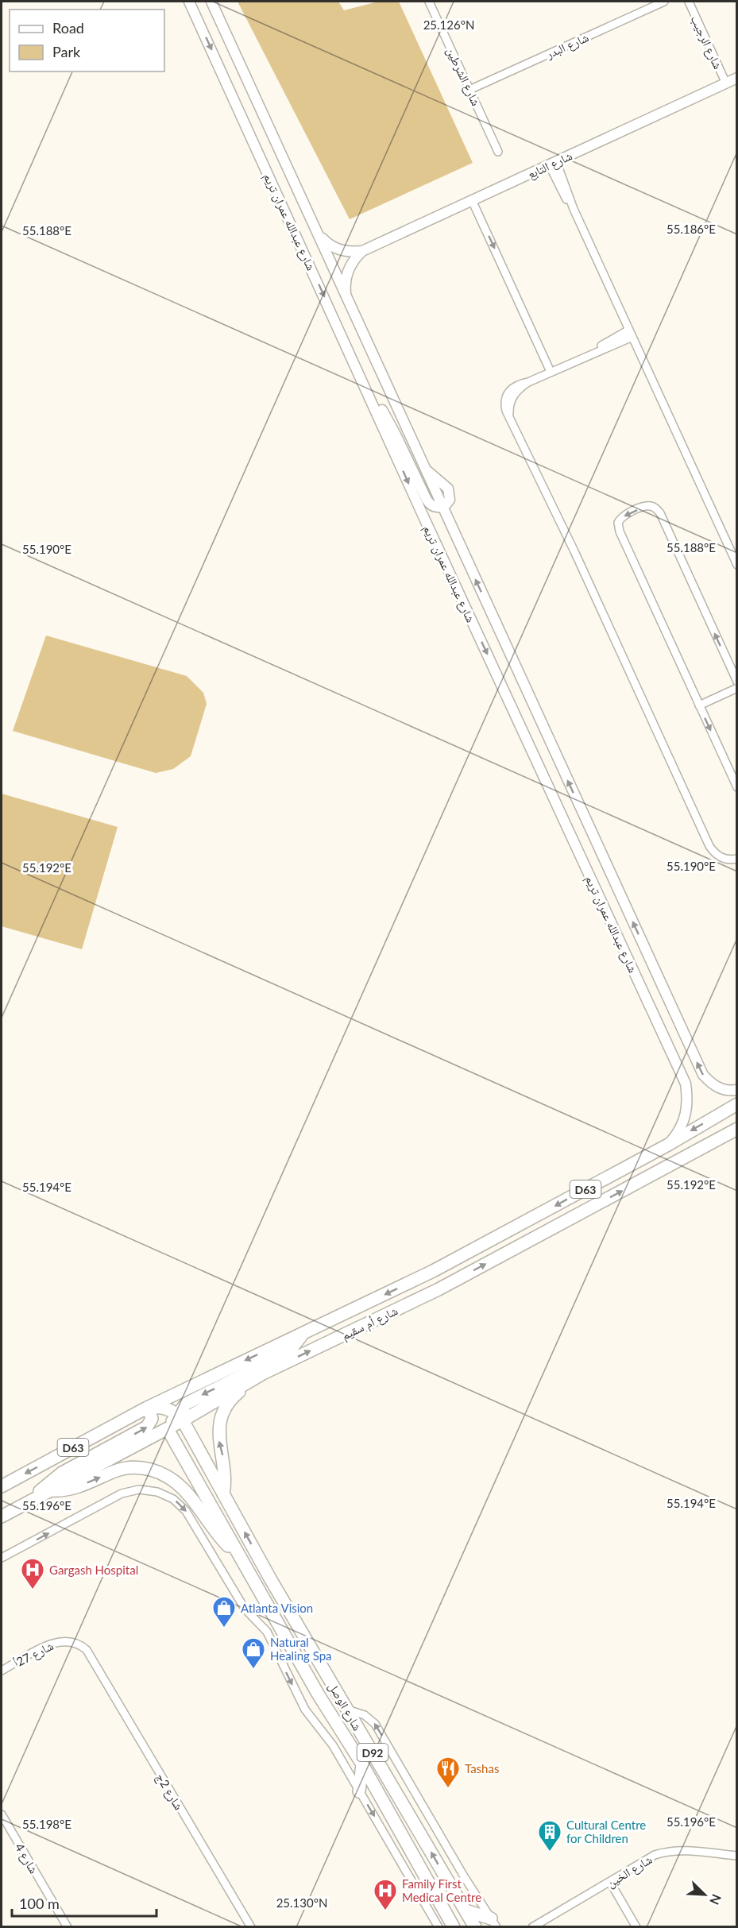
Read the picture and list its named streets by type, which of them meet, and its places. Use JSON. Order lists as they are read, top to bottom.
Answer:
{
  "streets": {
    "main road": [
      "D63",
      "شارع أم سقيم",
      "شارع الوصل",
      "D92"
    ],
    "street": [
      "شارع الرجيب",
      "شارع البدر",
      "شارع الشرطين",
      "شارع التابع",
      "شارع عبدالله عمران تريم",
      "شارع 27أ",
      "شارع 2ج",
      "شارع 4",
      "شارع الخين"
    ]
  },
  "crossings": [
    ["شارع الرجيب", "شارع التابع"],
    ["شارع البدر", "شارع الشرطين"],
    ["شارع التابع", "شارع عبدالله عمران تريم"],
    ["شارع عبدالله عمران تريم", "شارع أم سقيم"],
    ["شارع أم سقيم", "شارع الوصل"],
    ["شارع 27أ", "شارع 2ج"]
  ],
  "places": {
    "hospital": ["Gargash Hospital", "Family First Medical Centre"],
    "shop": ["Atlanta Vision", "Natural Healing Spa"],
    "restaurant": ["Tashas"],
    "building": ["Cultural Centre for Children"]
  },
  "legend": ["Road", "Park"],
  "scale_bar": "100 m",
  "north": "bottom right",
  "coordinates": [
    "25.126°N",
    "55.186°E",
    "55.188°E",
    "55.190°E",
    "55.192°E",
    "55.194°E",
    "55.196°E",
    "55.198°E",
    "25.130°N"
  ]
}
